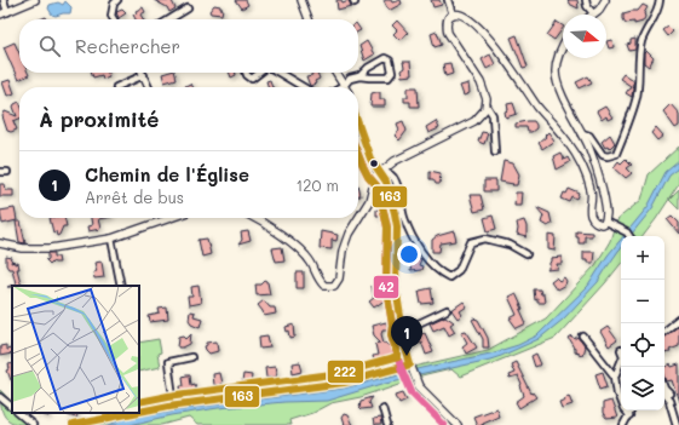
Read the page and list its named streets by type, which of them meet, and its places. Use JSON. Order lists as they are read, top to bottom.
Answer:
{
  "lines": ["transit line 163", "transit line 42", "transit line 222"],
  "north": "right",
  "page": {
    "search": "Rechercher",
    "heading": "À proximité",
    "list": [
      {
        "mark": "1",
        "name": "Chemin de l'Église",
        "note": "Arrêt de bus",
        "value": "120 m"
      }
    ],
    "map_buttons": ["+", "−"],
    "pins": "1"
  }
}
